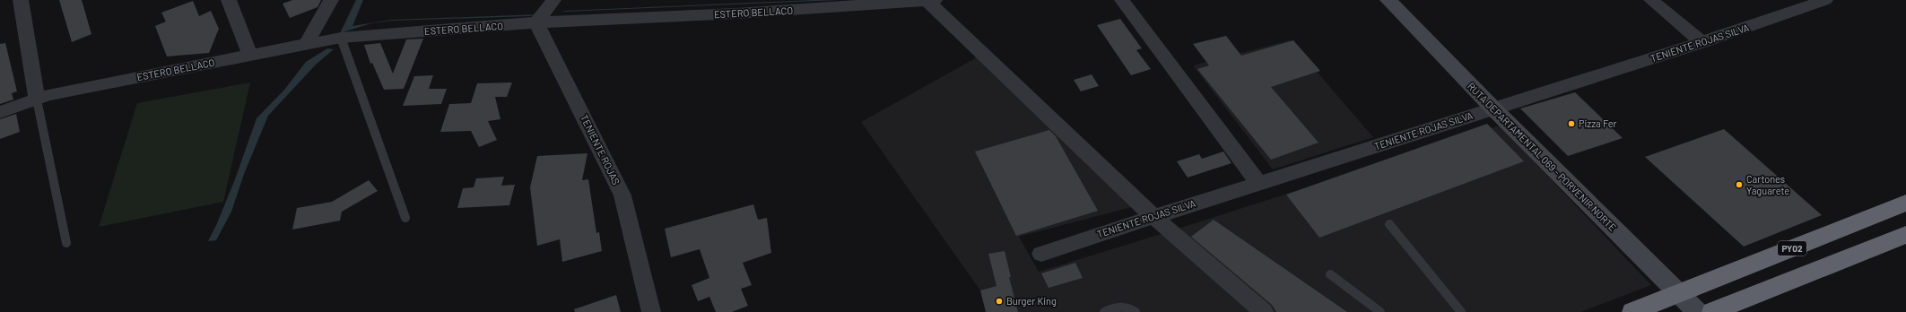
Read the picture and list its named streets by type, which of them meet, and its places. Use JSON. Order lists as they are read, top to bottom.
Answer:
{
  "streets": {
    "highway": ["PY02"],
    "main road": ["RUTA DEPARTAMENTAL 069 - PORVENIR NORTE"],
    "street": ["ESTERO BELLACO", "TENIENTE ROJAS SILVA", "TENIENTE ROJAS"]
  },
  "crossings": [
    ["ESTERO BELLACO", "TENIENTE ROJAS"],
    ["TENIENTE ROJAS SILVA", "RUTA DEPARTAMENTAL 069 - PORVENIR NORTE"],
    ["RUTA DEPARTAMENTAL 069 - PORVENIR NORTE", "PY02"]
  ],
  "places": ["Pizza Fer", "Cartones Yaguarete", "Burger King"]
}
